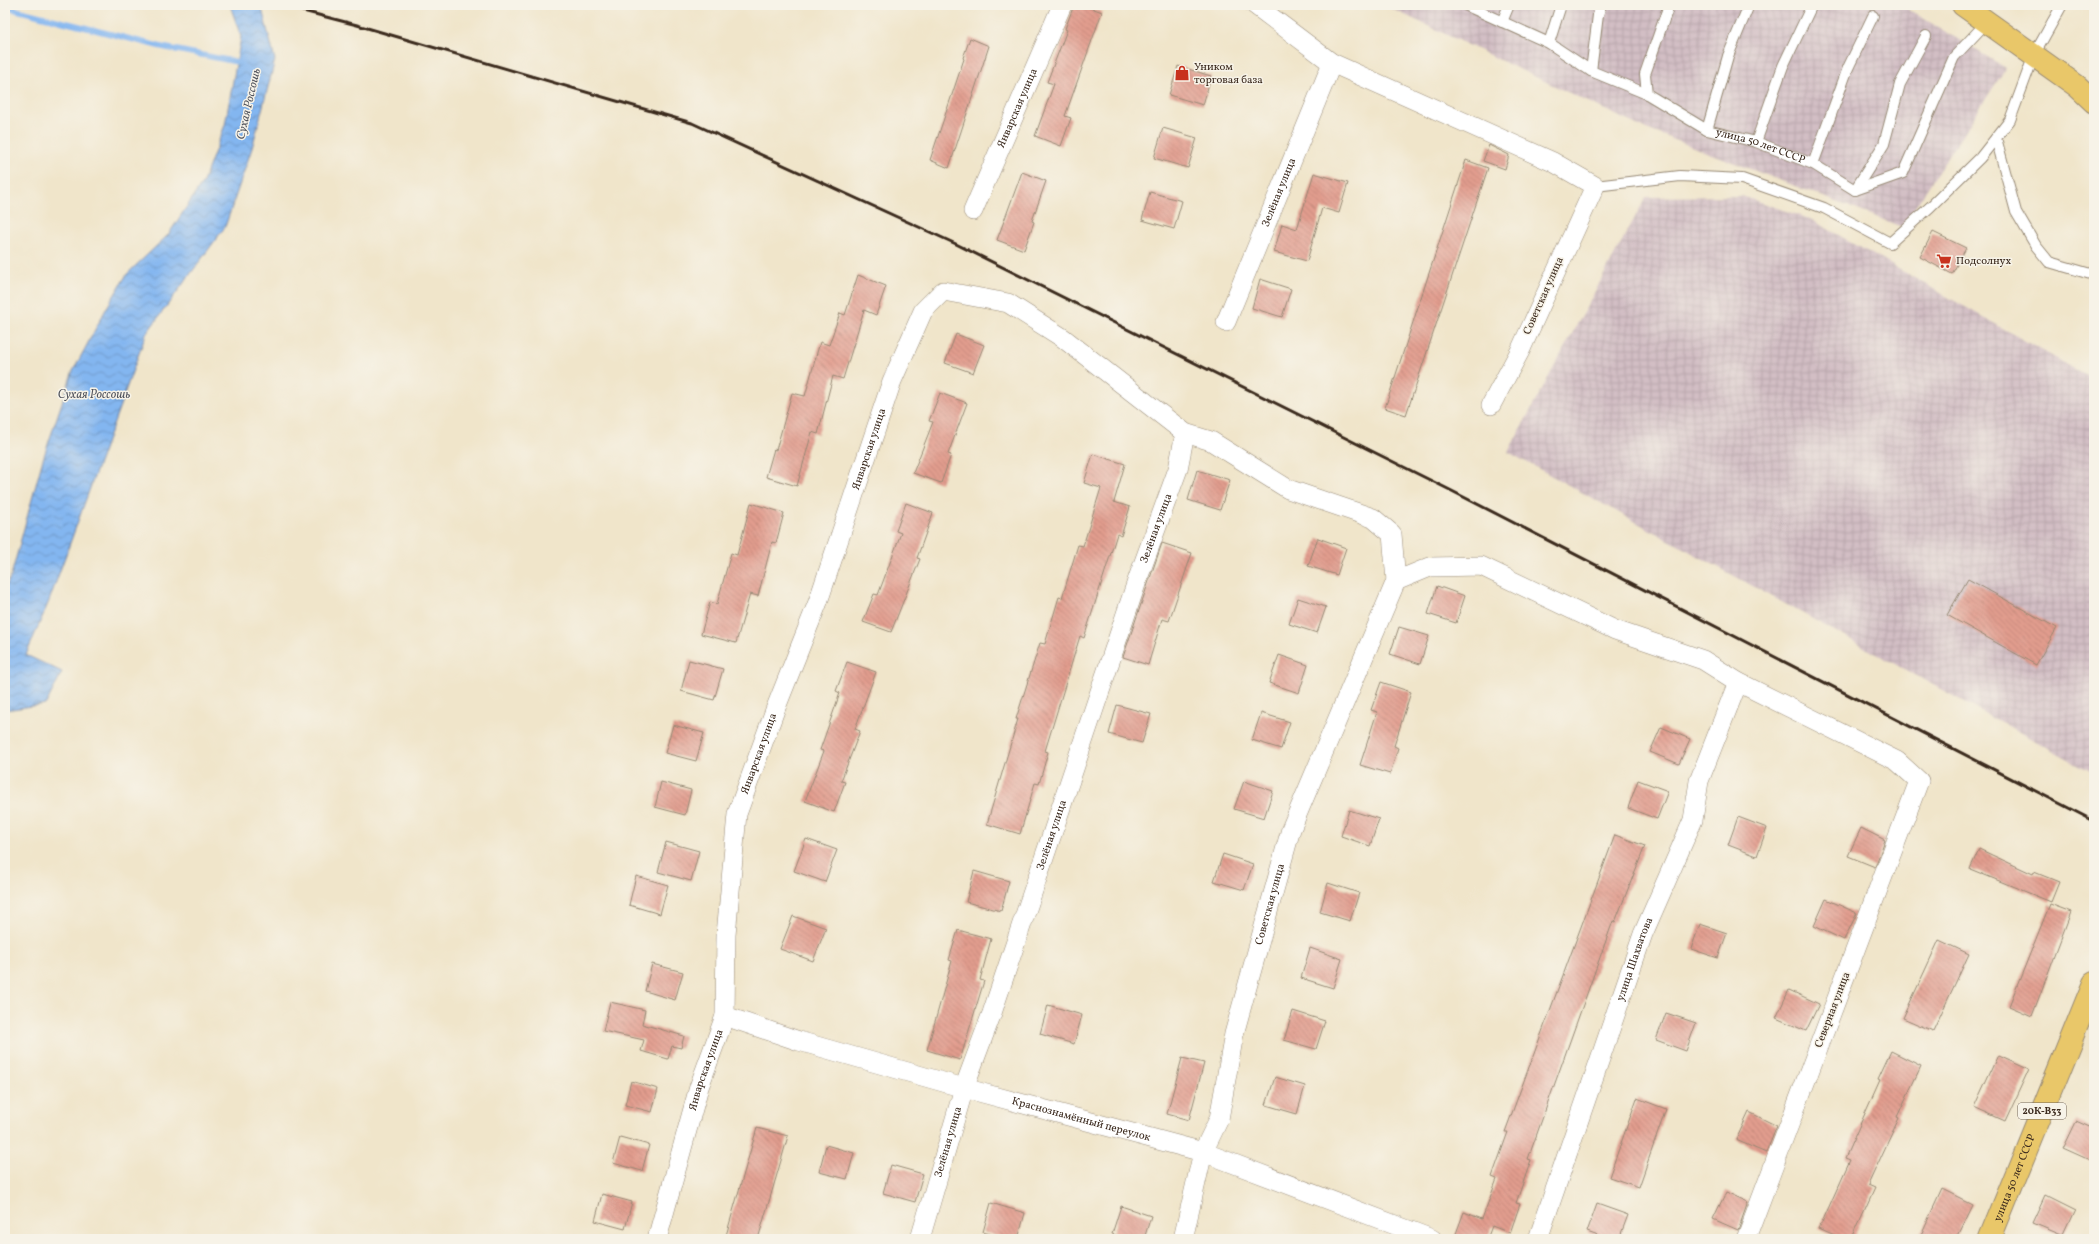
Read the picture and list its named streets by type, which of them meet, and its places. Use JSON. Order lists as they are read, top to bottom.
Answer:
{
  "streets": {
    "main road": ["улица 50 лет СССР", "20К-В33"],
    "street": [
      "Январская улица",
      "Зелёная улица",
      "Советская улица",
      "улица Шахватова",
      "Северная улица",
      "Краснознамённый переулок"
    ]
  },
  "crossings": [
    ["Январская улица", "Зелёная улица"],
    ["Январская улица", "Краснознамённый переулок"],
    ["Зелёная улица", "Краснознамённый переулок"],
    ["Советская улица", "Краснознамённый переулок"],
    ["улица Шахватова", "Северная улица"]
  ],
  "water": ["Сухая Россошь"],
  "places": {
    "shop": ["Уником торговая база"],
    "supermarket": ["Подсолнух"]
  }
}
